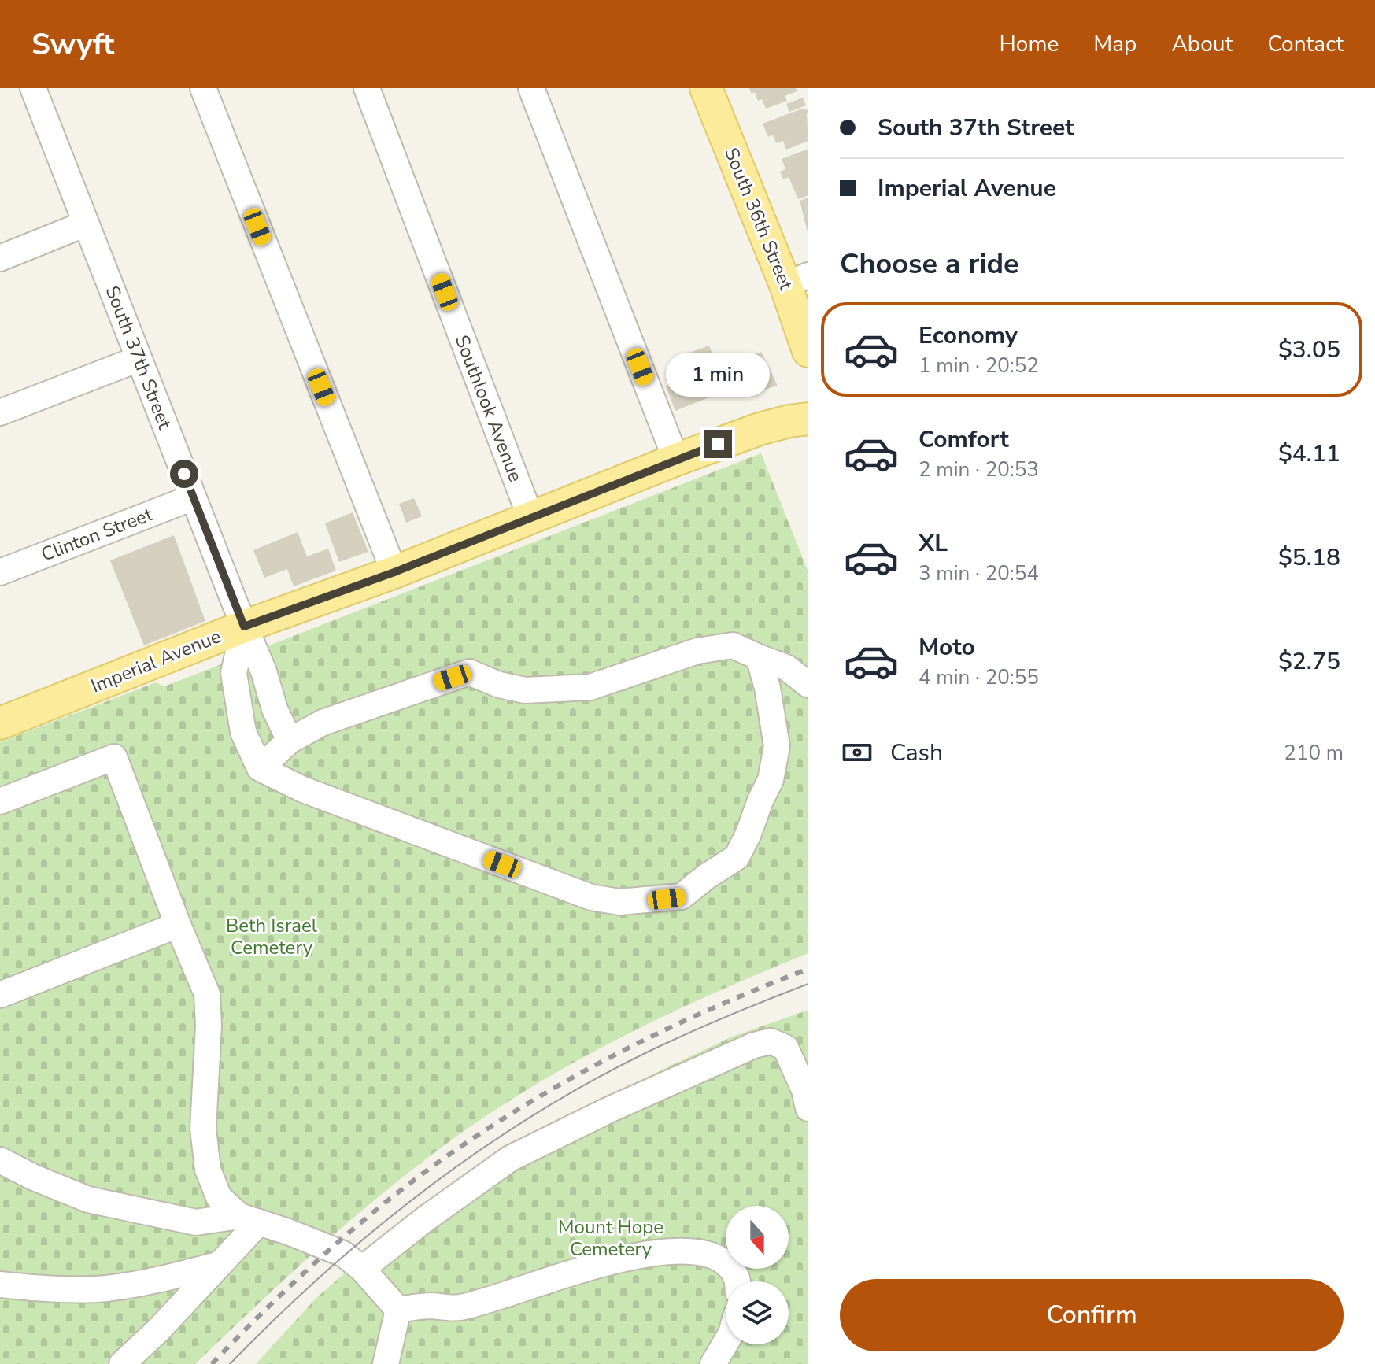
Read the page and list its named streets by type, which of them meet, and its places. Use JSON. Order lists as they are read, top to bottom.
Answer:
{
  "streets": {
    "main road": ["South 36th Street", "Imperial Avenue"],
    "street": ["South 37th Street", "Southlook Avenue", "Clinton Street"]
  },
  "crossings": [
    ["South 37th Street", "Clinton Street"],
    ["South 37th Street", "Imperial Avenue"],
    ["Southlook Avenue", "Imperial Avenue"]
  ],
  "parks": ["Beth Israel Cemetery", "Mount Hope Cemetery"],
  "north": "bottom",
  "page": {
    "header": "Swyft",
    "nav": [
      "Home",
      "Map",
      "About",
      "Contact"
    ],
    "banner": ["South 37th Street", "Imperial Avenue"],
    "heading": "Choose a ride",
    "list": [
      {
        "name": "Economy",
        "note": "1 min · 20:52",
        "value": "$3.05"
      },
      {
        "name": "Comfort",
        "note": "2 min · 20:53",
        "value": "$4.11"
      },
      {
        "name": "XL",
        "note": "3 min · 20:54",
        "value": "$5.18"
      },
      {
        "name": "Moto",
        "note": "4 min · 20:55",
        "value": "$2.75"
      }
    ],
    "bubble": "1 min",
    "pay": ["Cash", "210 m"],
    "buttons": "Confirm"
  }
}
